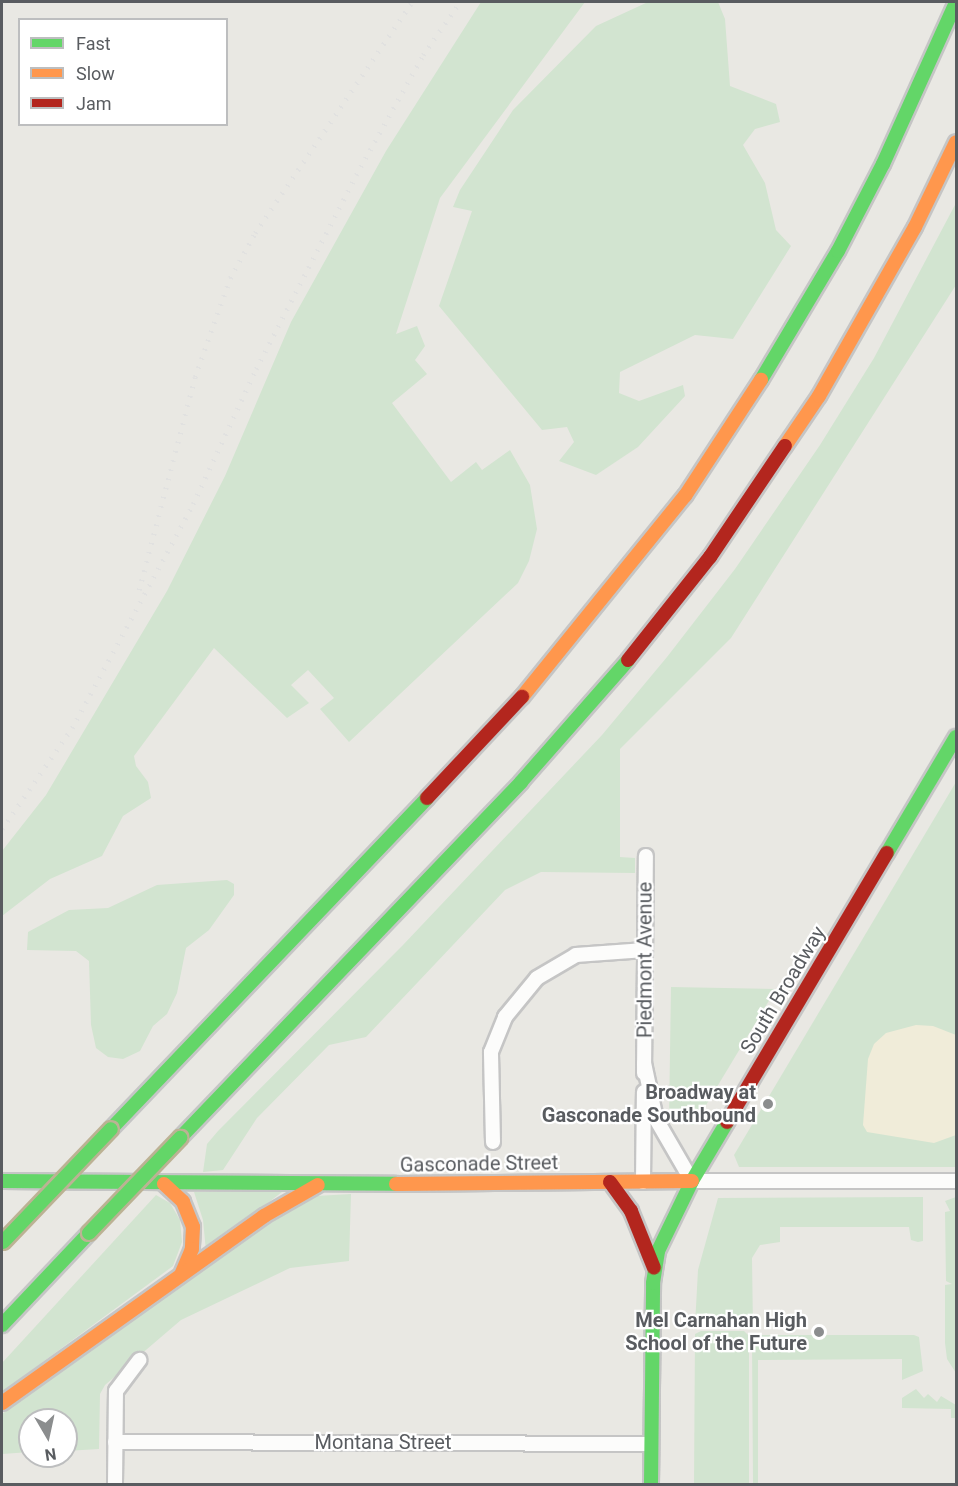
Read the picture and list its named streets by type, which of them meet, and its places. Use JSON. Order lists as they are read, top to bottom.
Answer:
{
  "streets": {
    "main road": ["South Broadway", "Gasconade Street"],
    "street": ["Piedmont Avenue", "Montana Street"]
  },
  "crossings": [
    ["Piedmont Avenue", "South Broadway"],
    ["Piedmont Avenue", "Gasconade Street"],
    ["South Broadway", "Gasconade Street"],
    ["South Broadway", "Montana Street"]
  ],
  "places": ["Broadway at Gasconade Southbound", "Mel Carnahan High School of the Future"],
  "legend": ["Fast", "Slow", "Jam"],
  "north": "bottom"
}
